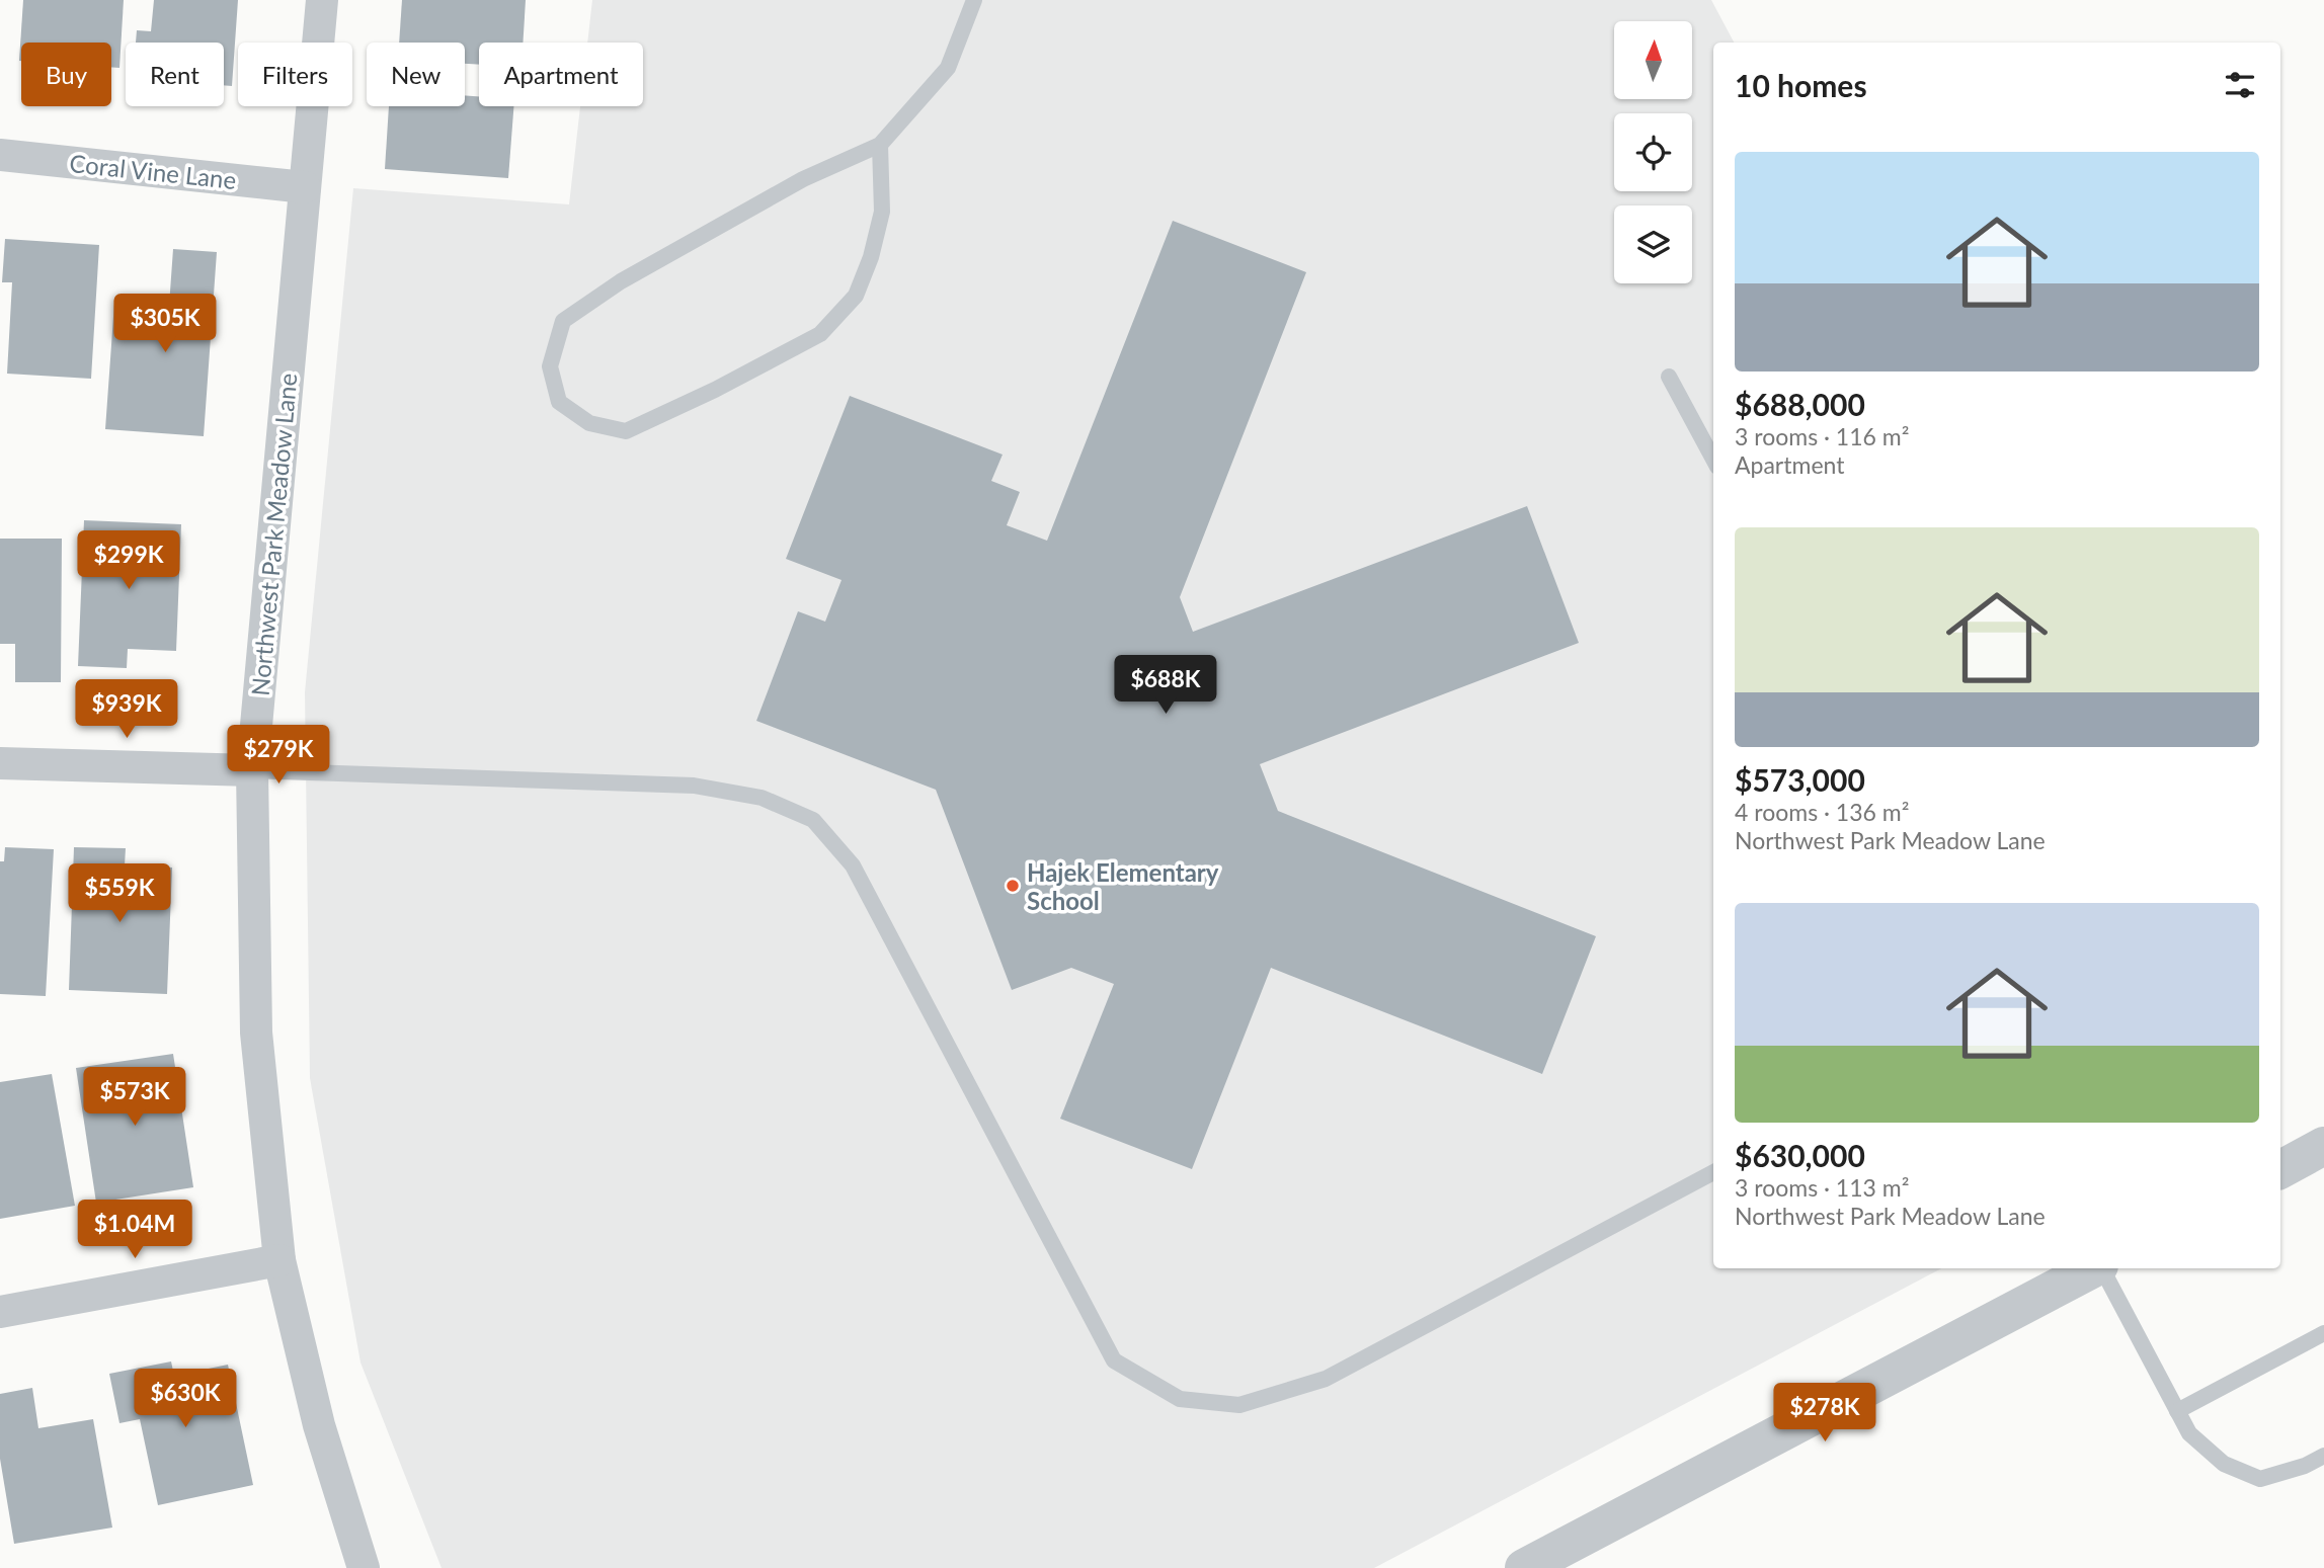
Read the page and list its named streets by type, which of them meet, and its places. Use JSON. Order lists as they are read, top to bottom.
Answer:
{
  "streets": {
    "street": ["Coral Vine Lane", "Northwest Park Meadow Lane"]
  },
  "crossings": [
    ["Coral Vine Lane", "Northwest Park Meadow Lane"]
  ],
  "places": ["Hajek Elementary School"],
  "north": "top",
  "page": {
    "chip": [
      "Buy",
      "Rent",
      "Filters",
      "New",
      "Apartment"
    ],
    "heading": "10 homes",
    "list": [
      {
        "name": "$688,000",
        "note": "3 rooms · 116 m² · Apartment"
      },
      {
        "name": "$573,000",
        "note": "4 rooms · 136 m² · Northwest Park Meadow Lane"
      },
      {
        "name": "$630,000",
        "note": "3 rooms · 113 m² · Northwest Park Meadow Lane"
      }
    ],
    "price": [
      "$305K",
      "$299K",
      "$688K",
      "$939K",
      "$279K",
      "$559K",
      "$573K",
      "$1.04M",
      "$630K",
      "$278K"
    ]
  }
}
